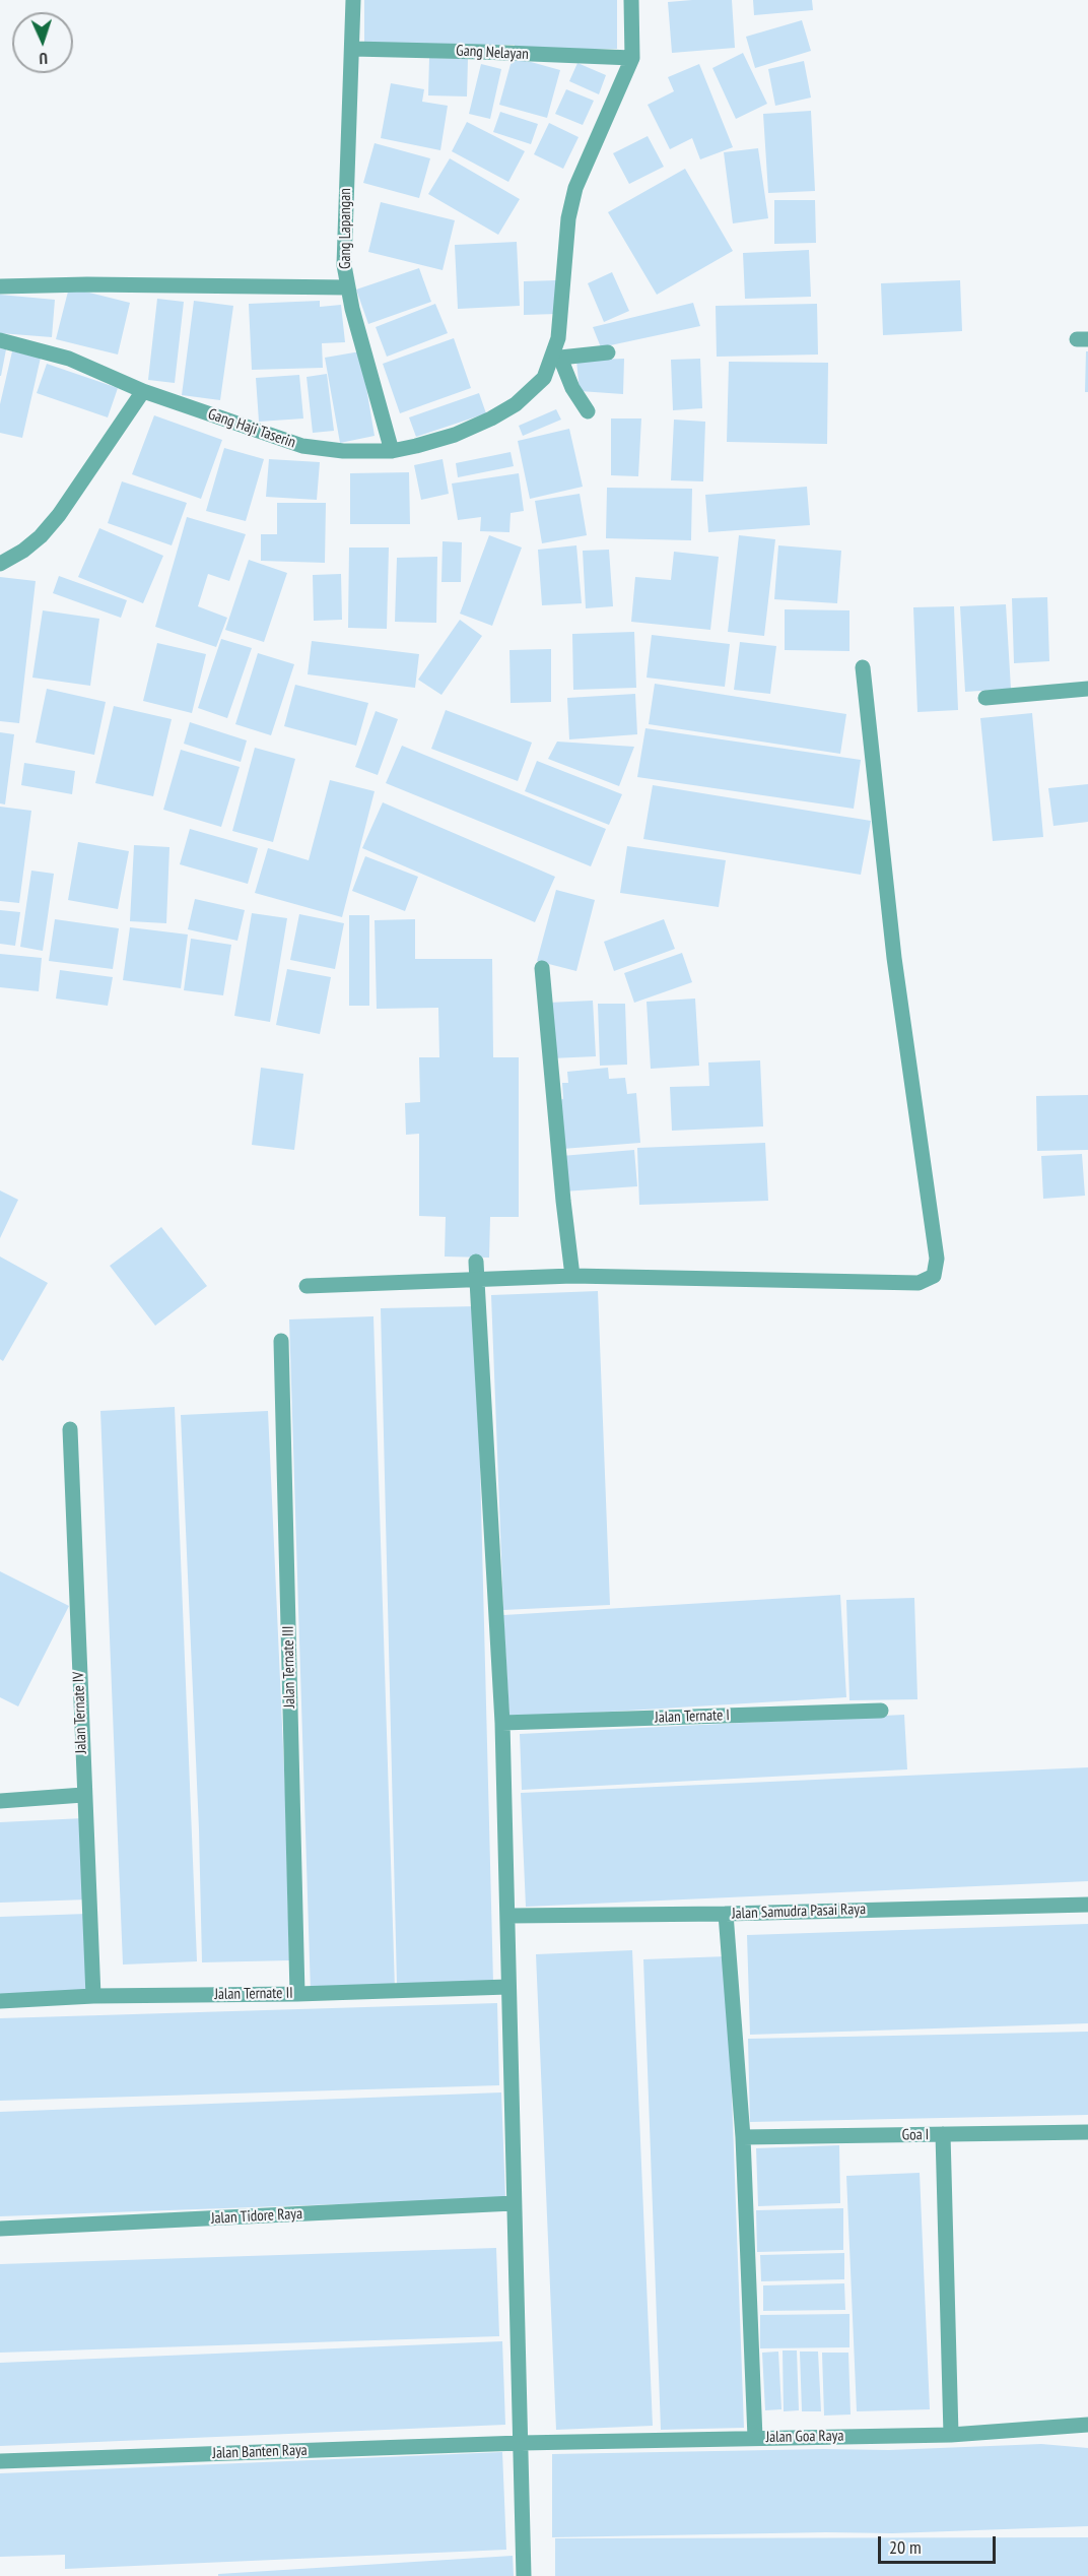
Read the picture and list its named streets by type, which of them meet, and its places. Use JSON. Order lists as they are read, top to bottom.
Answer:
{
  "streets": {
    "street": [
      "Gang Nelayan",
      "Gang Lapangan",
      "Gang Haji Taserin",
      "Jalan Ternate III",
      "Jalan Ternate IV",
      "Jalan Ternate I",
      "Jalan Samudra Pasai Raya",
      "Jalan Ternate II",
      "Goa I",
      "Jalan Tidore Raya",
      "Jalan Goa Raya",
      "Jalan Banten Raya"
    ]
  },
  "crossings": [
    ["Gang Nelayan", "Gang Lapangan"],
    ["Gang Nelayan", "Gang Haji Taserin"],
    ["Gang Lapangan", "Gang Haji Taserin"],
    ["Jalan Ternate III", "Jalan Ternate II"],
    ["Jalan Ternate IV", "Jalan Ternate II"],
    ["Jalan Goa Raya", "Jalan Banten Raya"]
  ],
  "scale_bar": "20 m",
  "north": "bottom"
}
